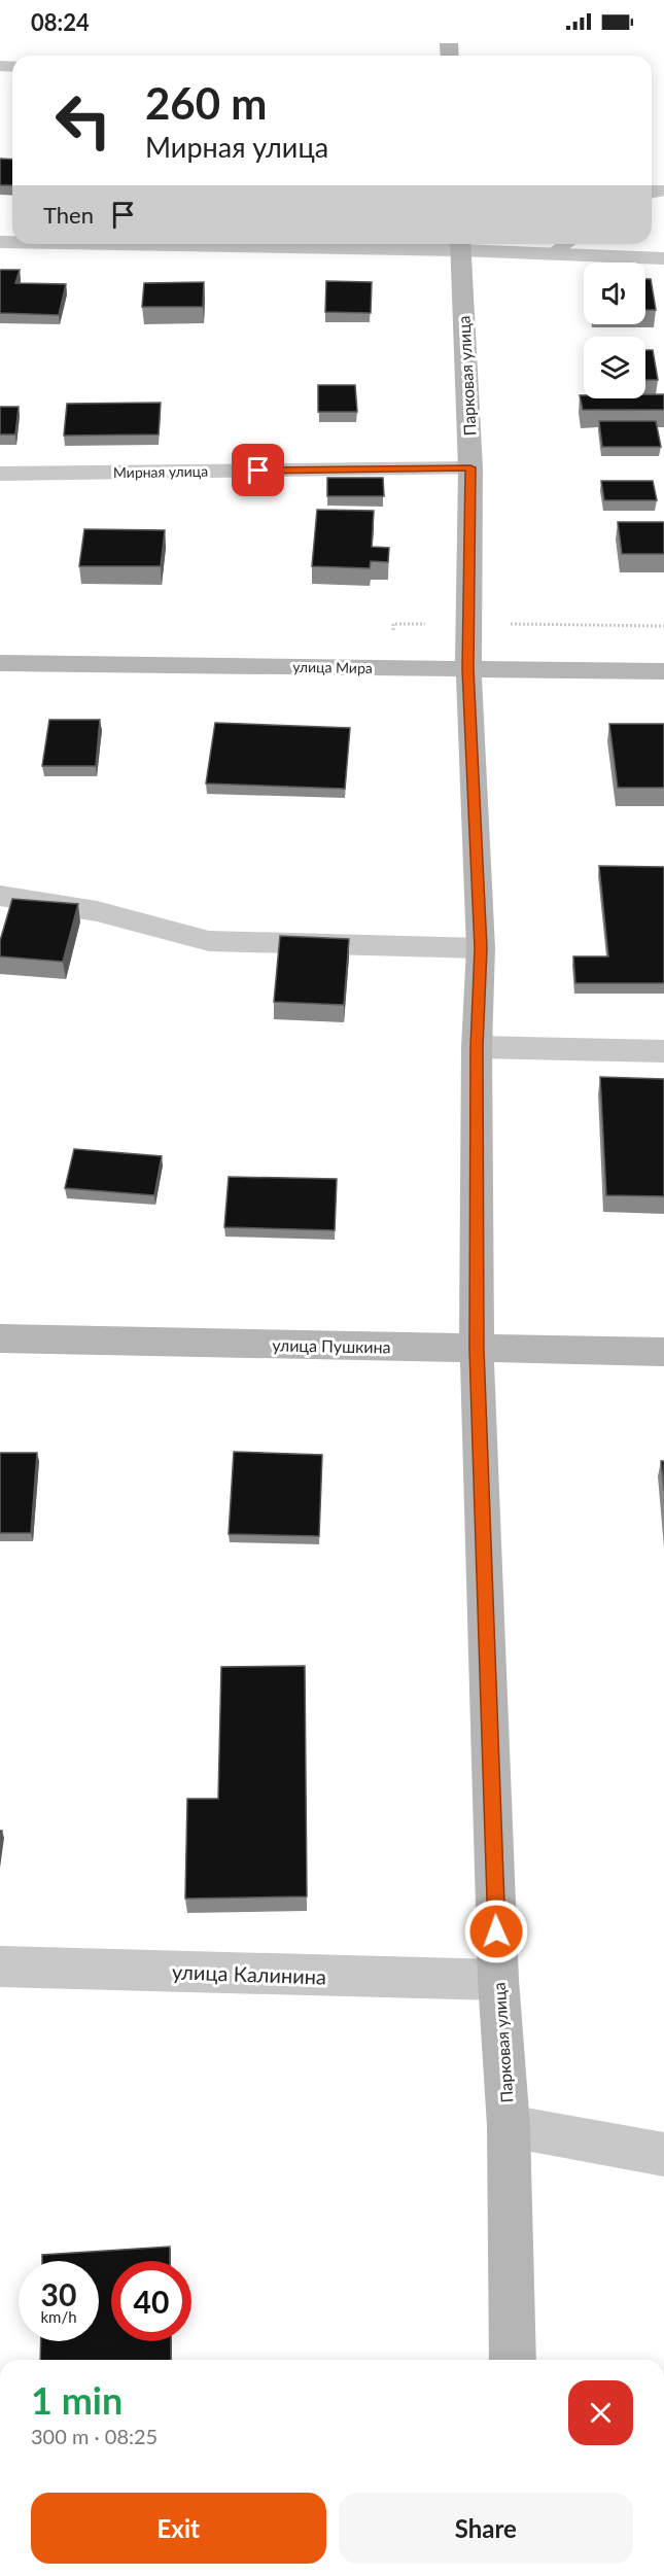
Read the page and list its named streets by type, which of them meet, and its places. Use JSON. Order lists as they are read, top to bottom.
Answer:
{
  "streets": {
    "street": [
      "Парковая улица",
      "Мирная улица",
      "улица Мира",
      "улица Пушкина",
      "улица Калинина"
    ]
  },
  "crossings": [
    ["Парковая улица", "Мирная улица"],
    ["Парковая улица", "улица Мира"],
    ["Парковая улица", "улица Пушкина"],
    ["Парковая улица", "улица Калинина"]
  ],
  "page": {
    "status": "08:24",
    "turn": ["260 m", "Мирная улица"],
    "then": "Then",
    "speed": "30 km/h",
    "limit": "40",
    "heading": ["1 min", "300 m · 08:25"],
    "buttons": ["Exit", "Share"]
  }
}
